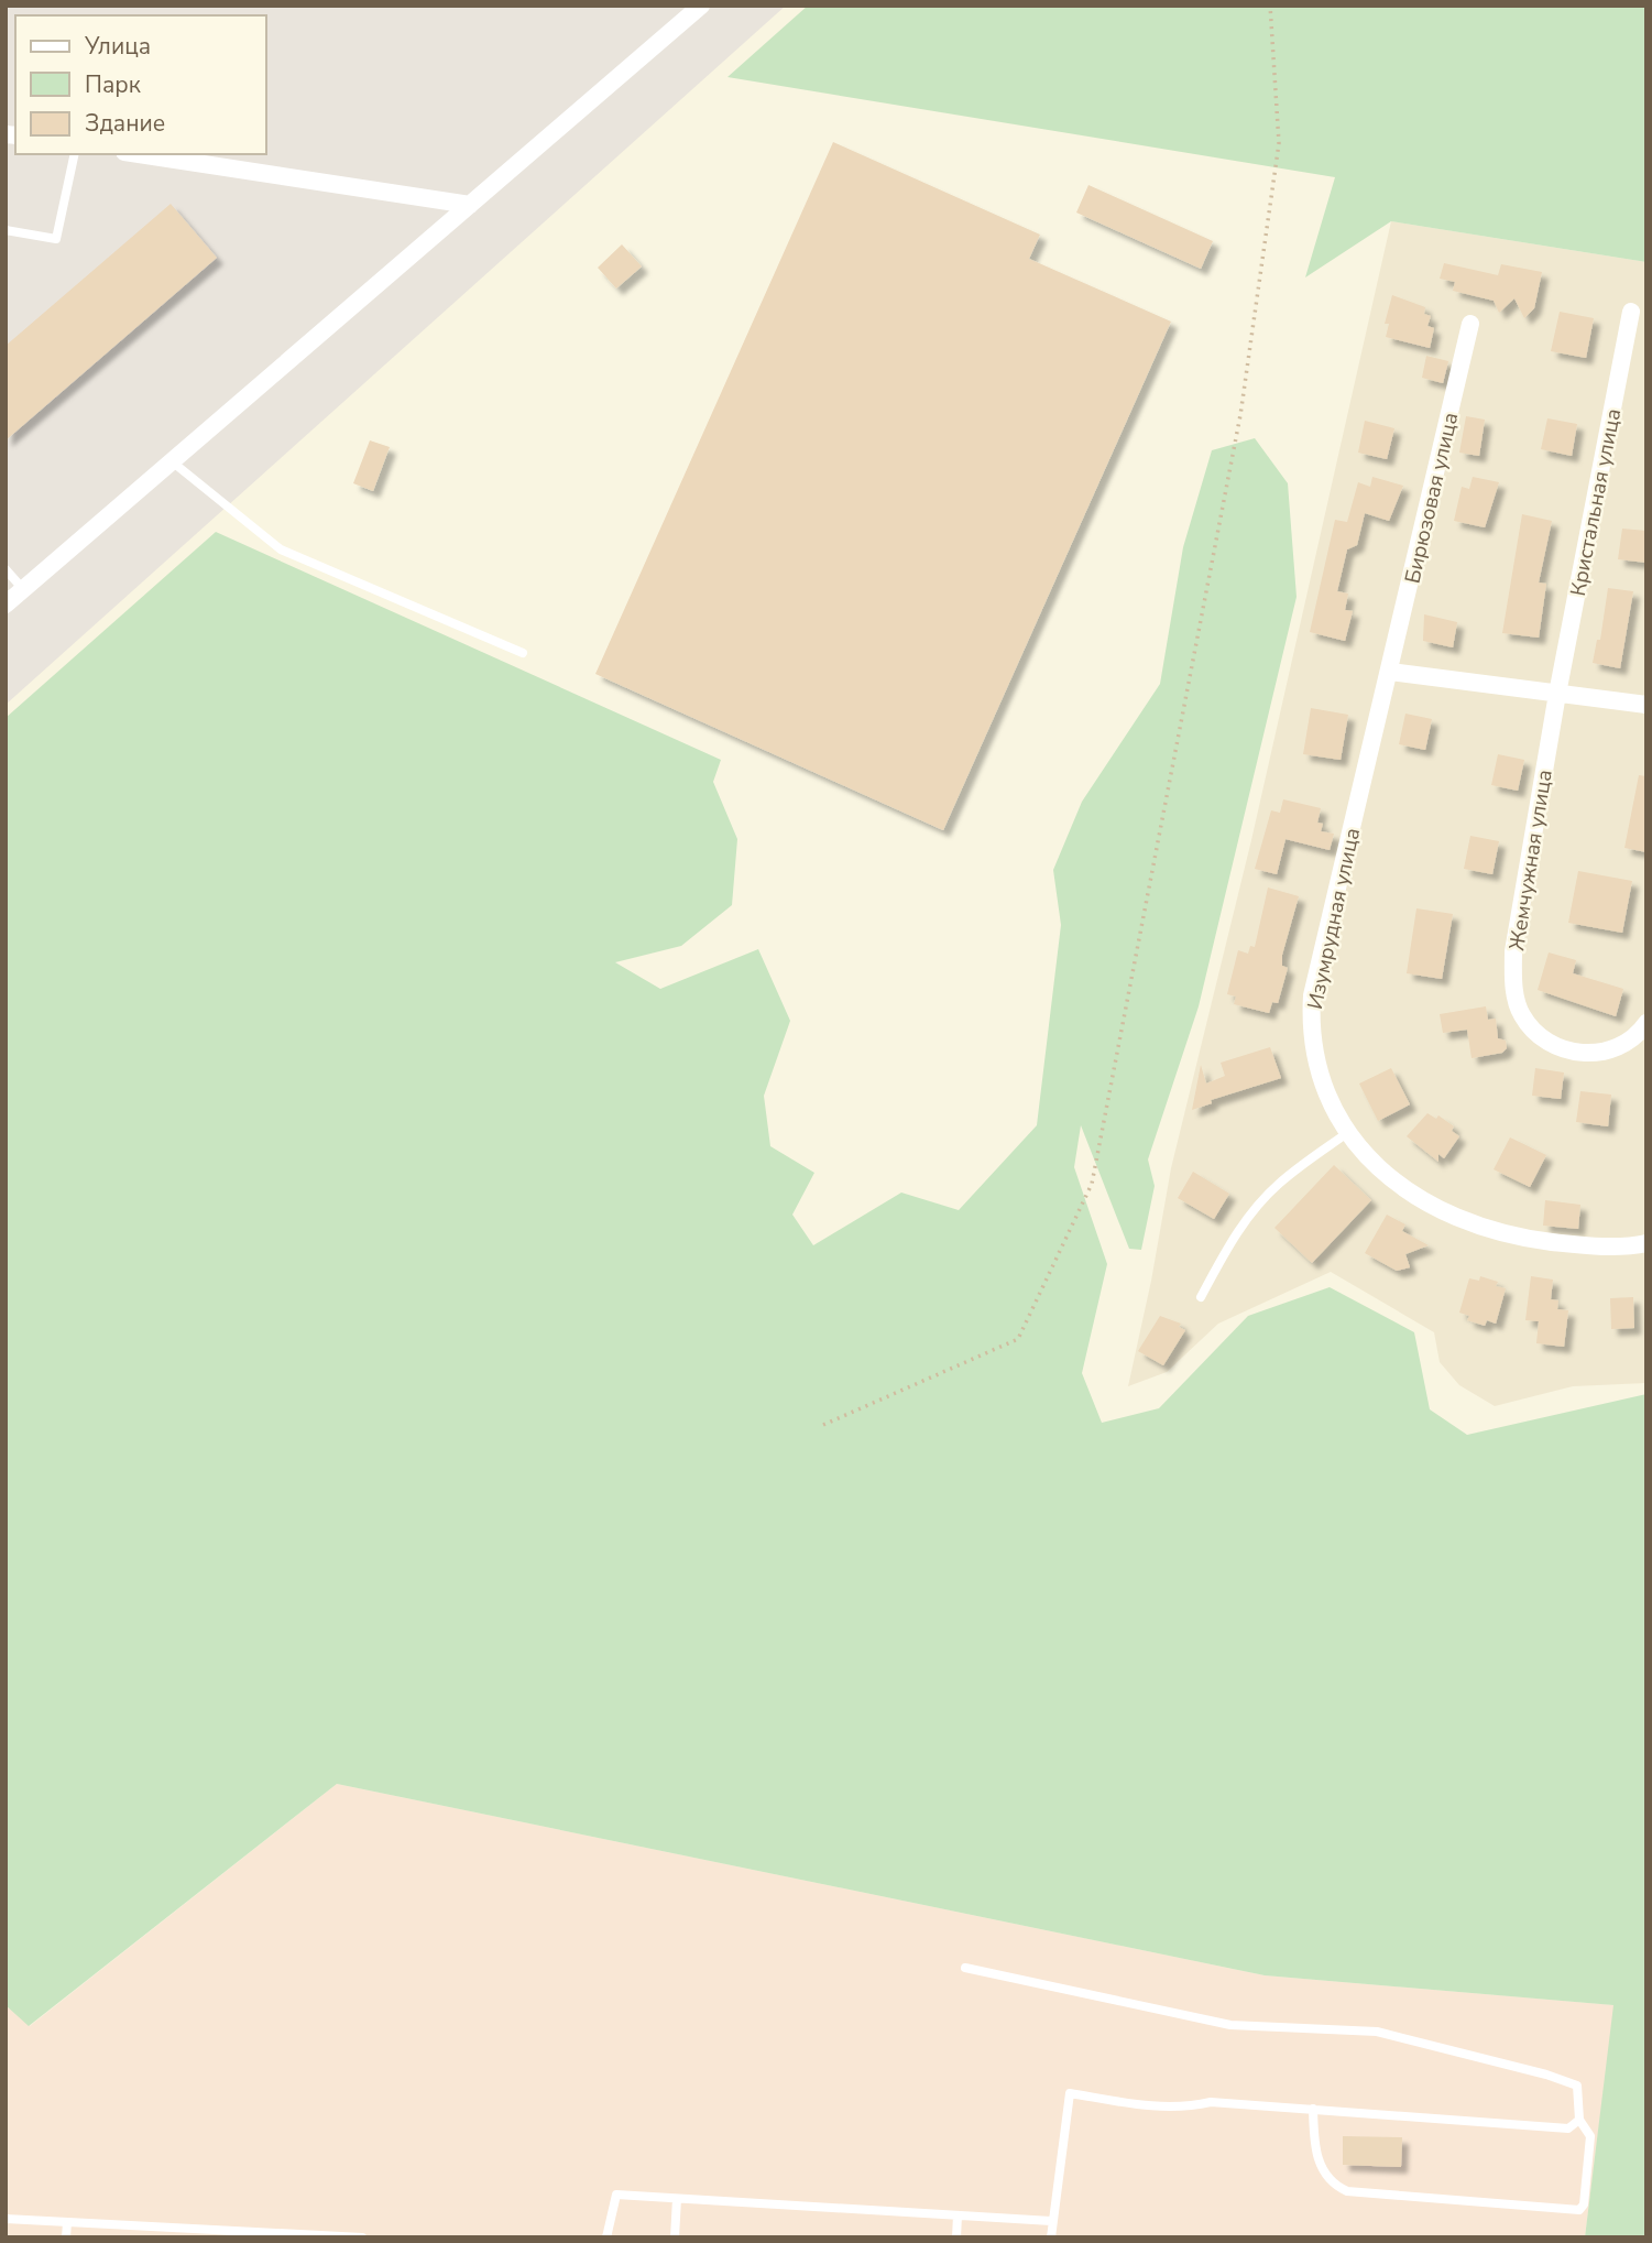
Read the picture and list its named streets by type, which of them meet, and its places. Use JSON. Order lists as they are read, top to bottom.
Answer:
{
  "streets": {
    "street": [
      "Бирюзовая улица",
      "Кристальная улица",
      "Жемчужная улица",
      "Изумрудная улица"
    ]
  },
  "crossings": [
    ["Бирюзовая улица", "Изумрудная улица"],
    ["Кристальная улица", "Жемчужная улица"]
  ],
  "legend": ["Улица", "Парк", "Здание"]
}
